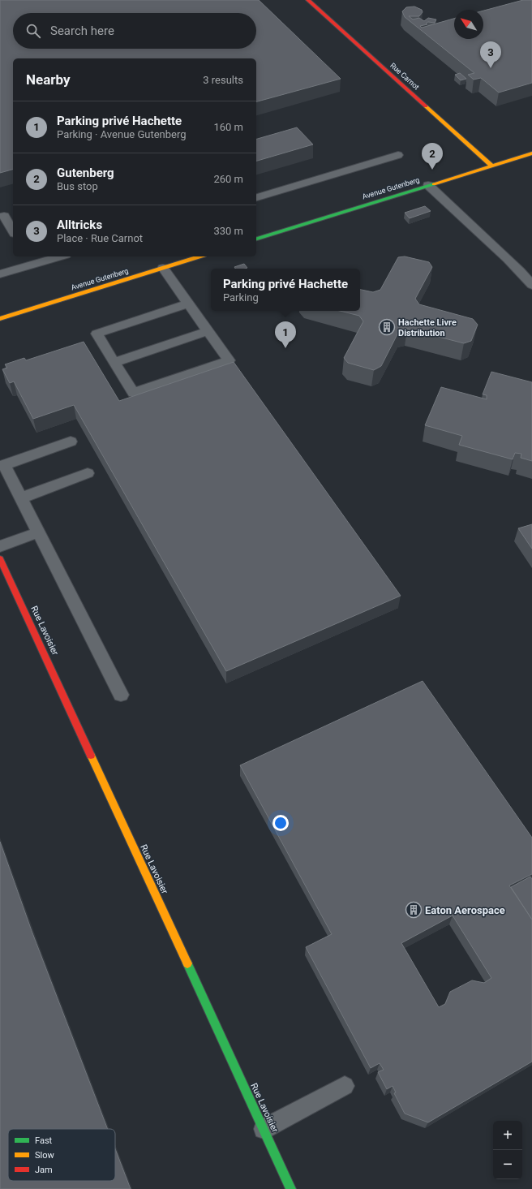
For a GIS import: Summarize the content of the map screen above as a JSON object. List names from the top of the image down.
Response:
{
  "streets": {
    "street": ["Rue Carnot", "Avenue Gutenberg", "Rue Lavoisier"]
  },
  "crossings": [
    ["Rue Carnot", "Avenue Gutenberg"]
  ],
  "places": {
    "building": ["Hachette Livre Distribution", "Eaton Aerospace"]
  },
  "legend": ["Fast", "Slow", "Jam"],
  "north": "top left",
  "page": {
    "search": "Search here",
    "pins": ["3", "2", "1"],
    "heading": ["Nearby", "3 results"],
    "list": [
      {
        "mark": "1",
        "name": "Parking privé Hachette",
        "note": "Parking · Avenue Gutenberg",
        "value": "160 m"
      },
      {
        "mark": "2",
        "name": "Gutenberg",
        "note": "Bus stop",
        "value": "260 m"
      },
      {
        "mark": "3",
        "name": "Alltricks",
        "note": "Place · Rue Carnot",
        "value": "330 m"
      }
    ],
    "popup": ["Parking privé Hachette", "Parking"],
    "map_buttons": ["+", "−"]
  }
}
